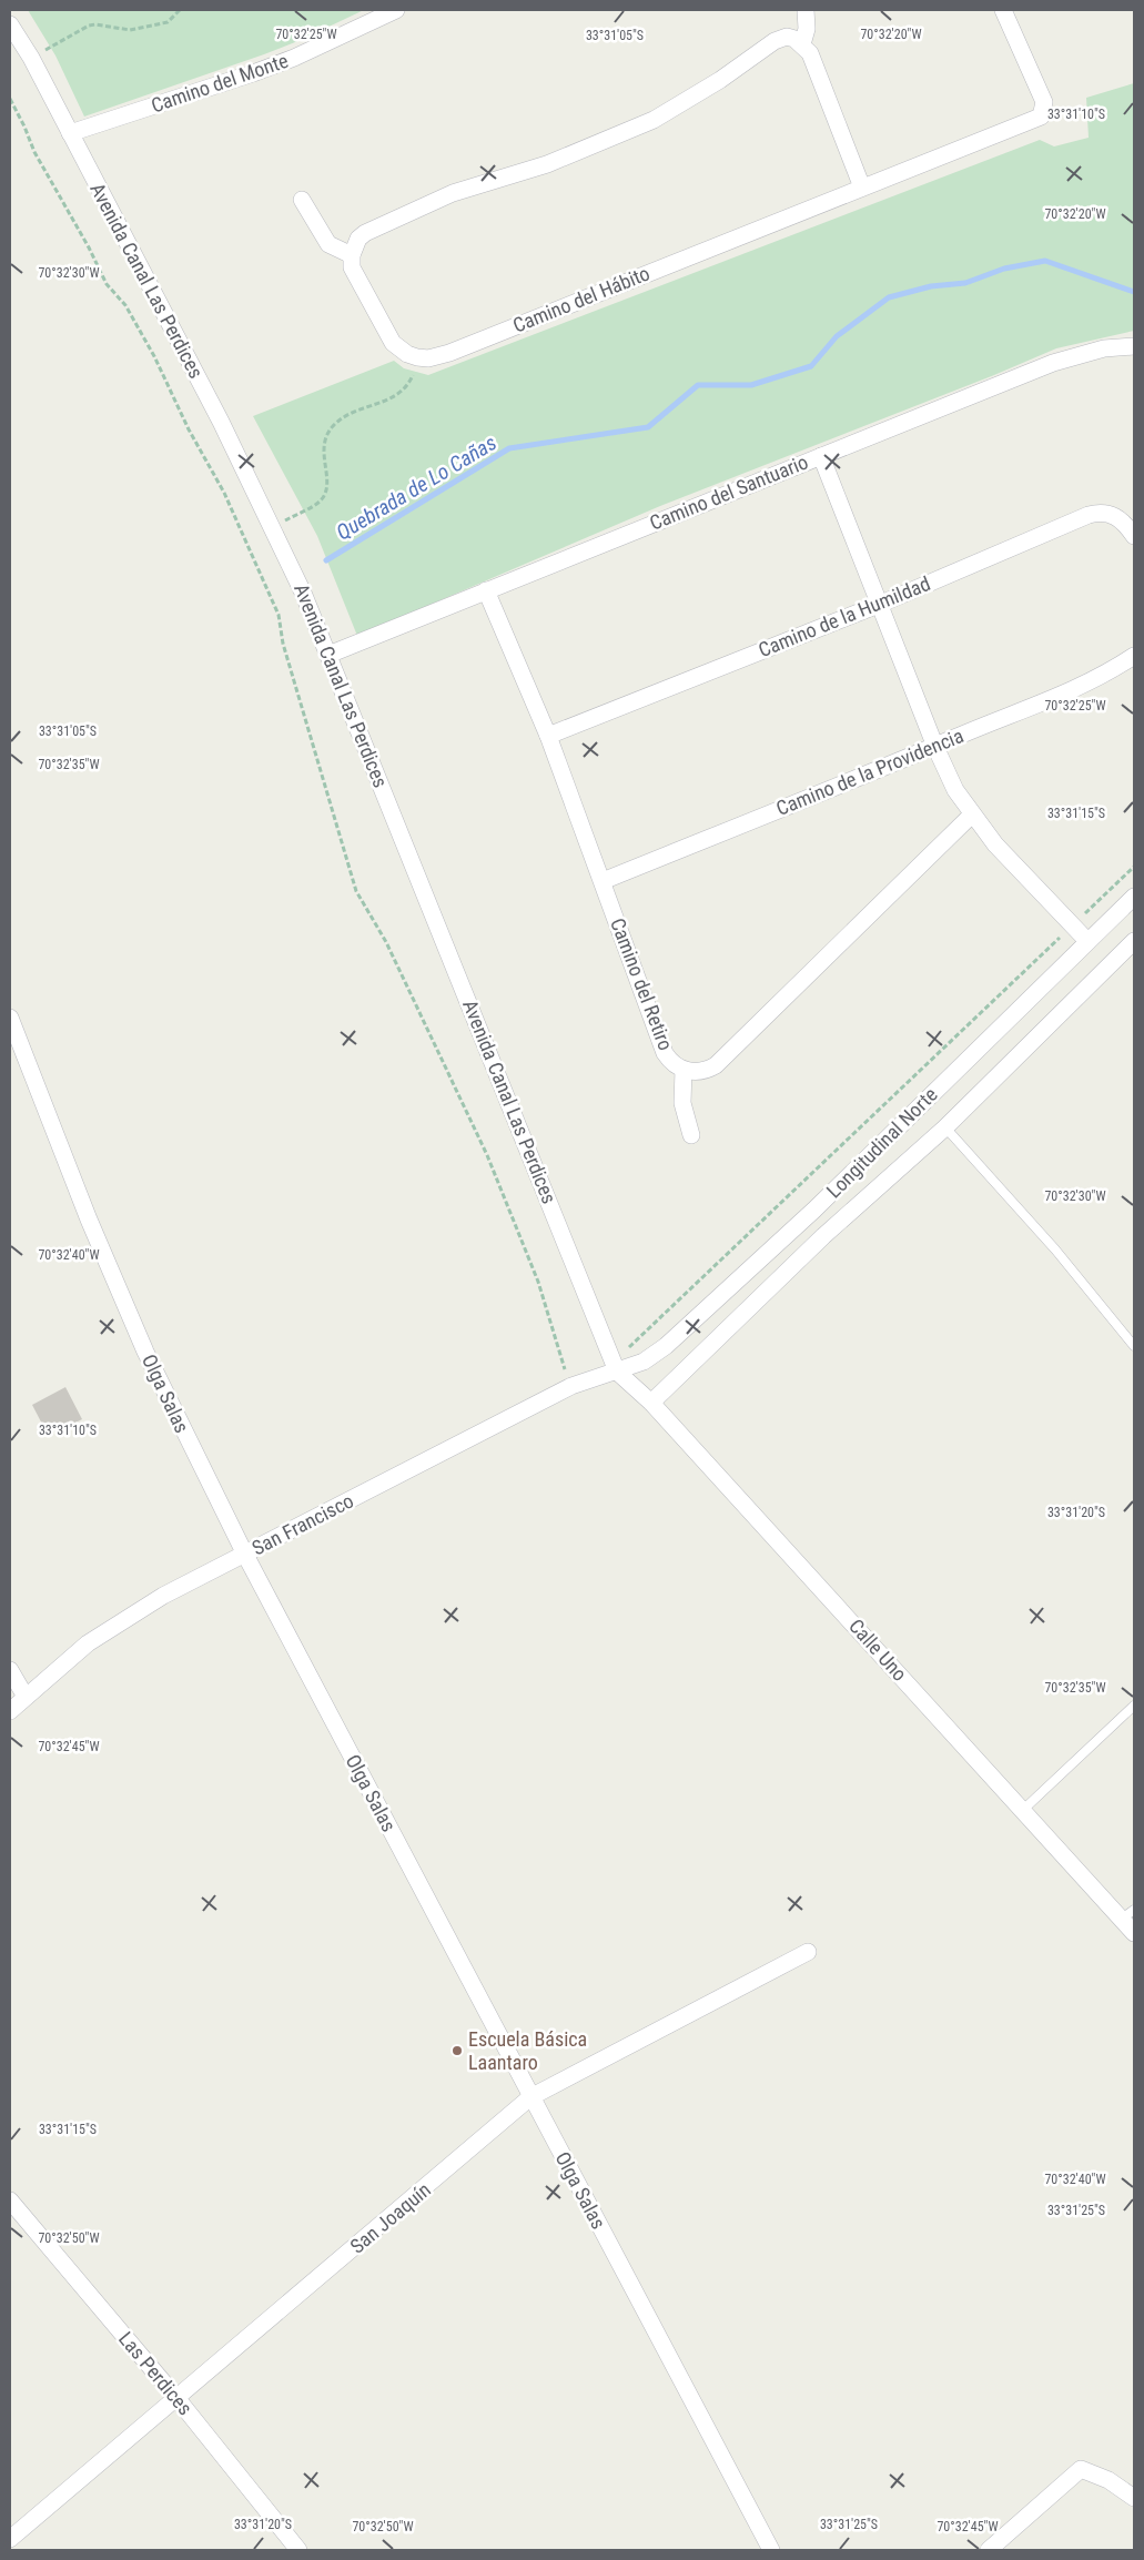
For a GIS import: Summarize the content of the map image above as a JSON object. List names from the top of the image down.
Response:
{
  "streets": {
    "street": [
      "Camino del Monte",
      "Avenida Canal Las Perdices",
      "Camino del Hábito",
      "Camino del Santuario",
      "Camino de la Humildad",
      "Camino de la Providencia",
      "Camino del Retiro",
      "Longitudinal Norte",
      "Olga Salas",
      "San Francisco",
      "Calle Uno",
      "San Joaquín",
      "Las Perdices"
    ]
  },
  "crossings": [
    ["Camino del Monte", "Avenida Canal Las Perdices"],
    ["Avenida Canal Las Perdices", "Camino del Santuario"],
    ["Avenida Canal Las Perdices", "Longitudinal Norte"],
    ["Avenida Canal Las Perdices", "San Francisco"],
    ["Avenida Canal Las Perdices", "Calle Uno"],
    ["Camino del Santuario", "Camino del Retiro"],
    ["Camino de la Humildad", "Camino del Retiro"],
    ["Camino de la Providencia", "Camino del Retiro"],
    ["Longitudinal Norte", "San Francisco"],
    ["Longitudinal Norte", "Calle Uno"],
    ["Olga Salas", "San Francisco"],
    ["Olga Salas", "San Joaquín"],
    ["San Francisco", "Calle Uno"],
    ["San Joaquín", "Las Perdices"]
  ],
  "water": ["Quebrada de Lo Cañas"],
  "places": ["Escuela Básica Laantaro"],
  "coordinates": [
    "70°32'20\"W",
    "70°32'25\"W",
    "33°31'05\"S",
    "33°31'10\"S",
    "70°32'30\"W",
    "70°32'35\"W",
    "33°31'15\"S",
    "70°32'40\"W",
    "33°31'20\"S",
    "70°32'45\"W",
    "33°31'25\"S",
    "70°32'50\"W"
  ]
}
